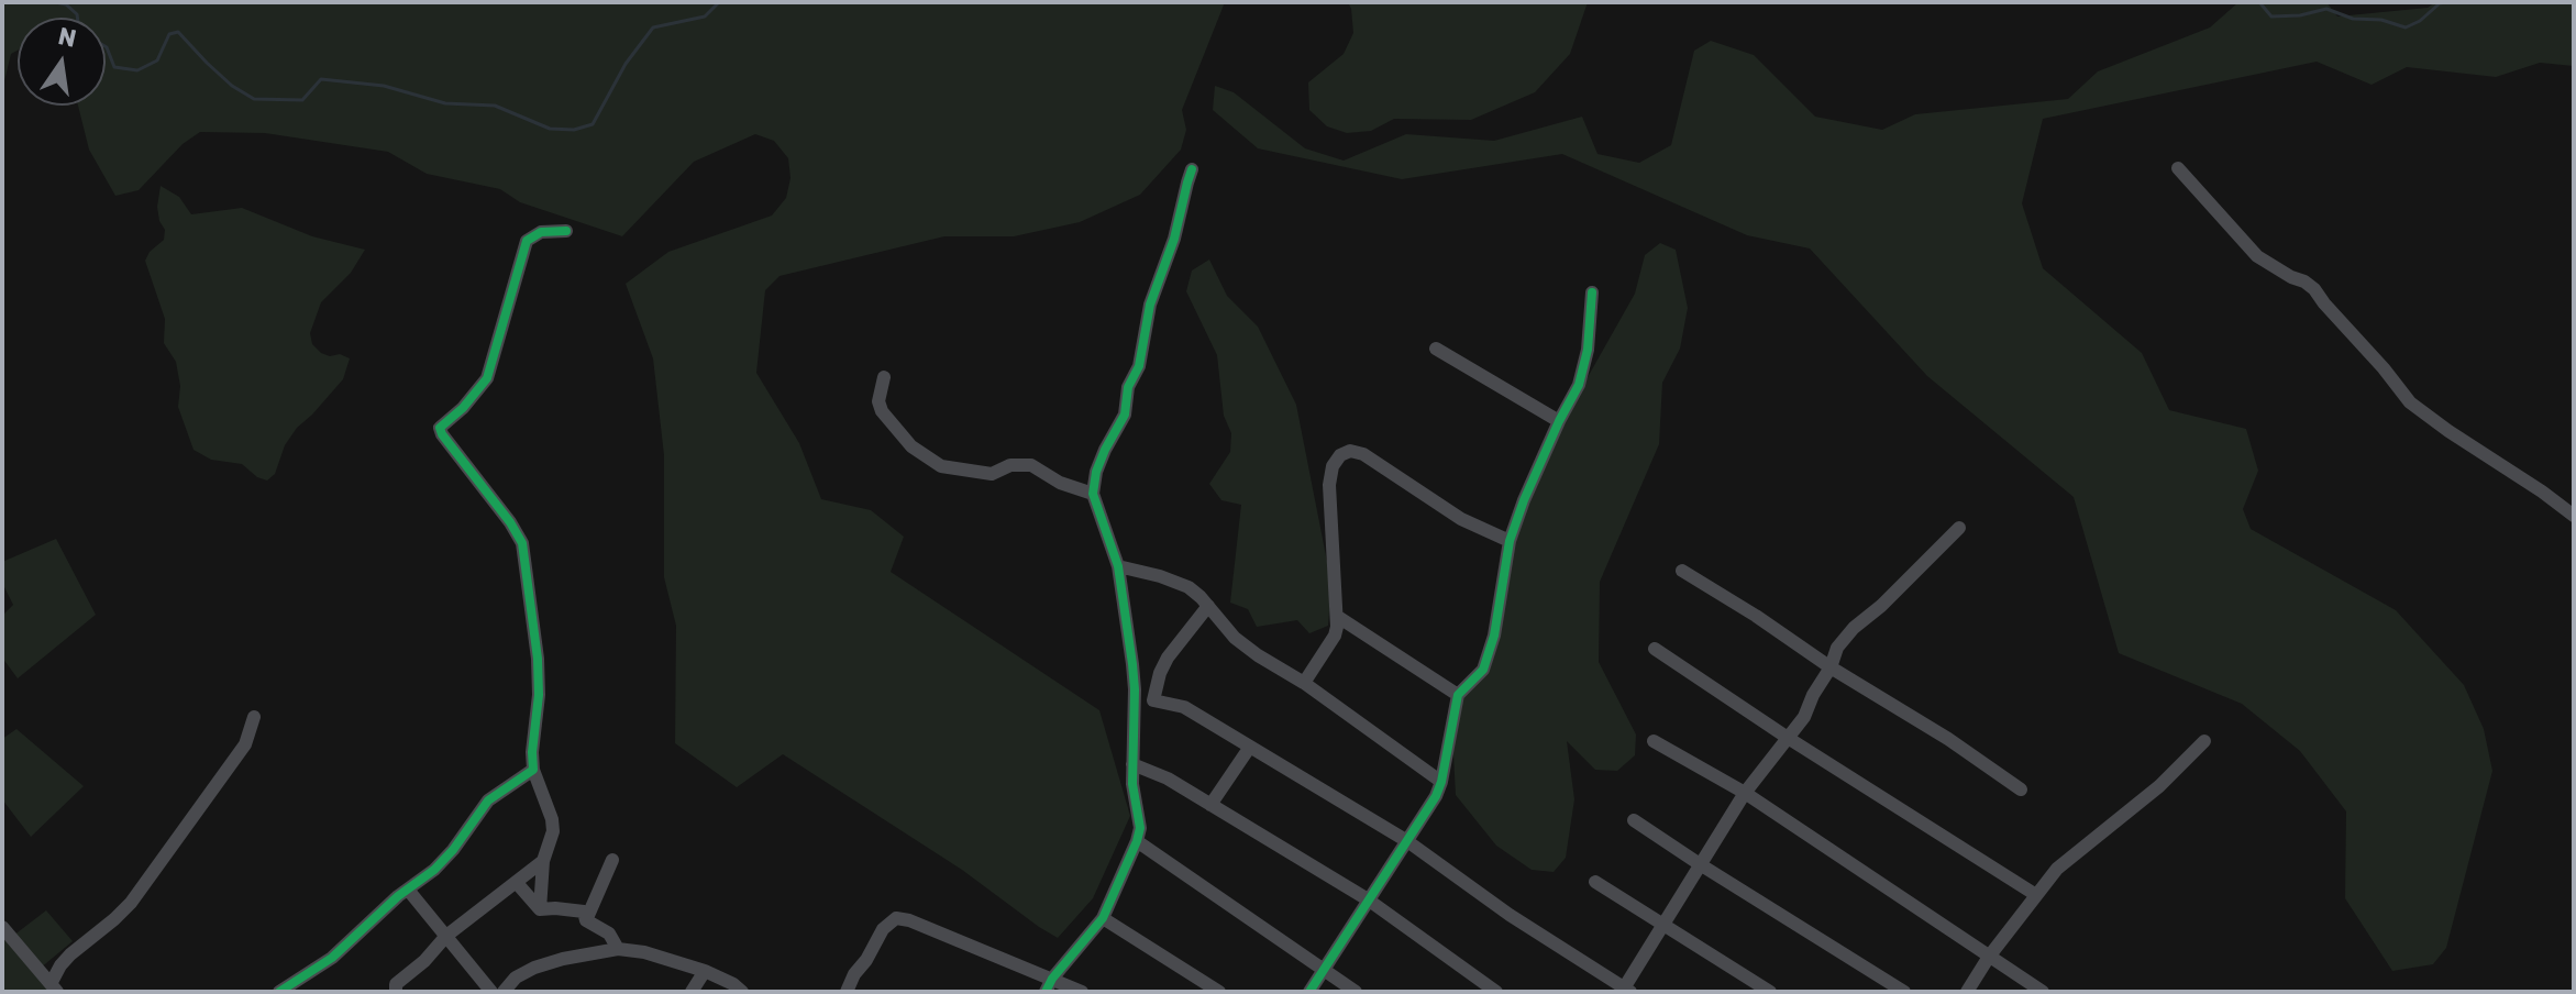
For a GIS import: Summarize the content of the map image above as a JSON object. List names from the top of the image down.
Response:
{
  "north": "top"
}
